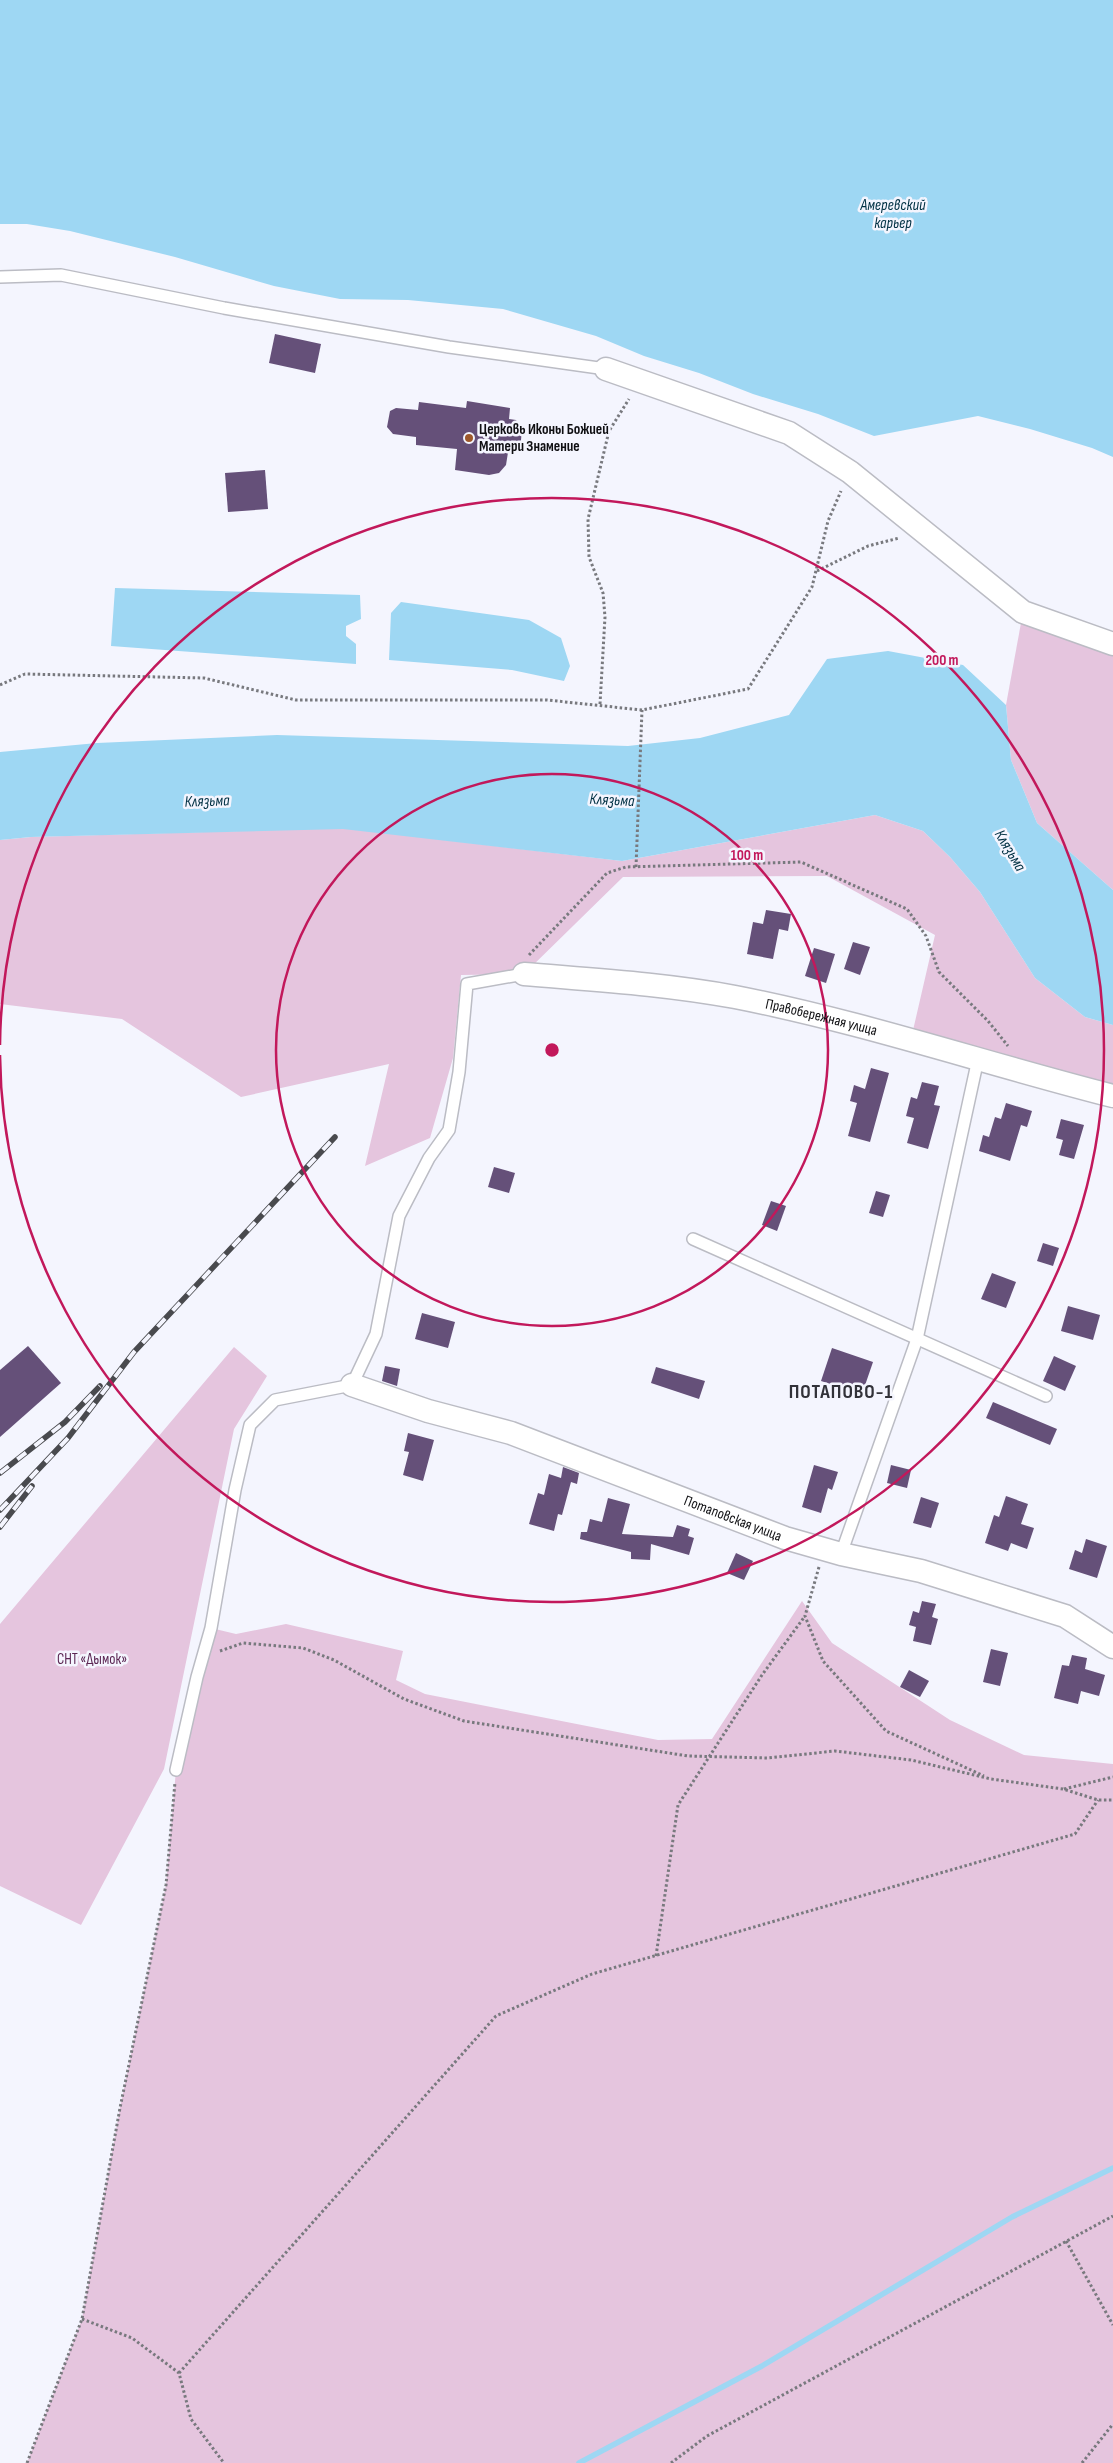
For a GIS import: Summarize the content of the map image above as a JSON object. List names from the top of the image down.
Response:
{
  "streets": {
    "street": ["Правобережная улица", "Потаповская улица"]
  },
  "districts": ["ПОТАПОВО-1"],
  "water": ["Амеревский карьер", "Клязьма"],
  "parks": ["СНТ «Дымок»"],
  "places": ["Церковь Иконы Божией Матери Знамение"],
  "rings": ["200 m", "100 m"]
}
